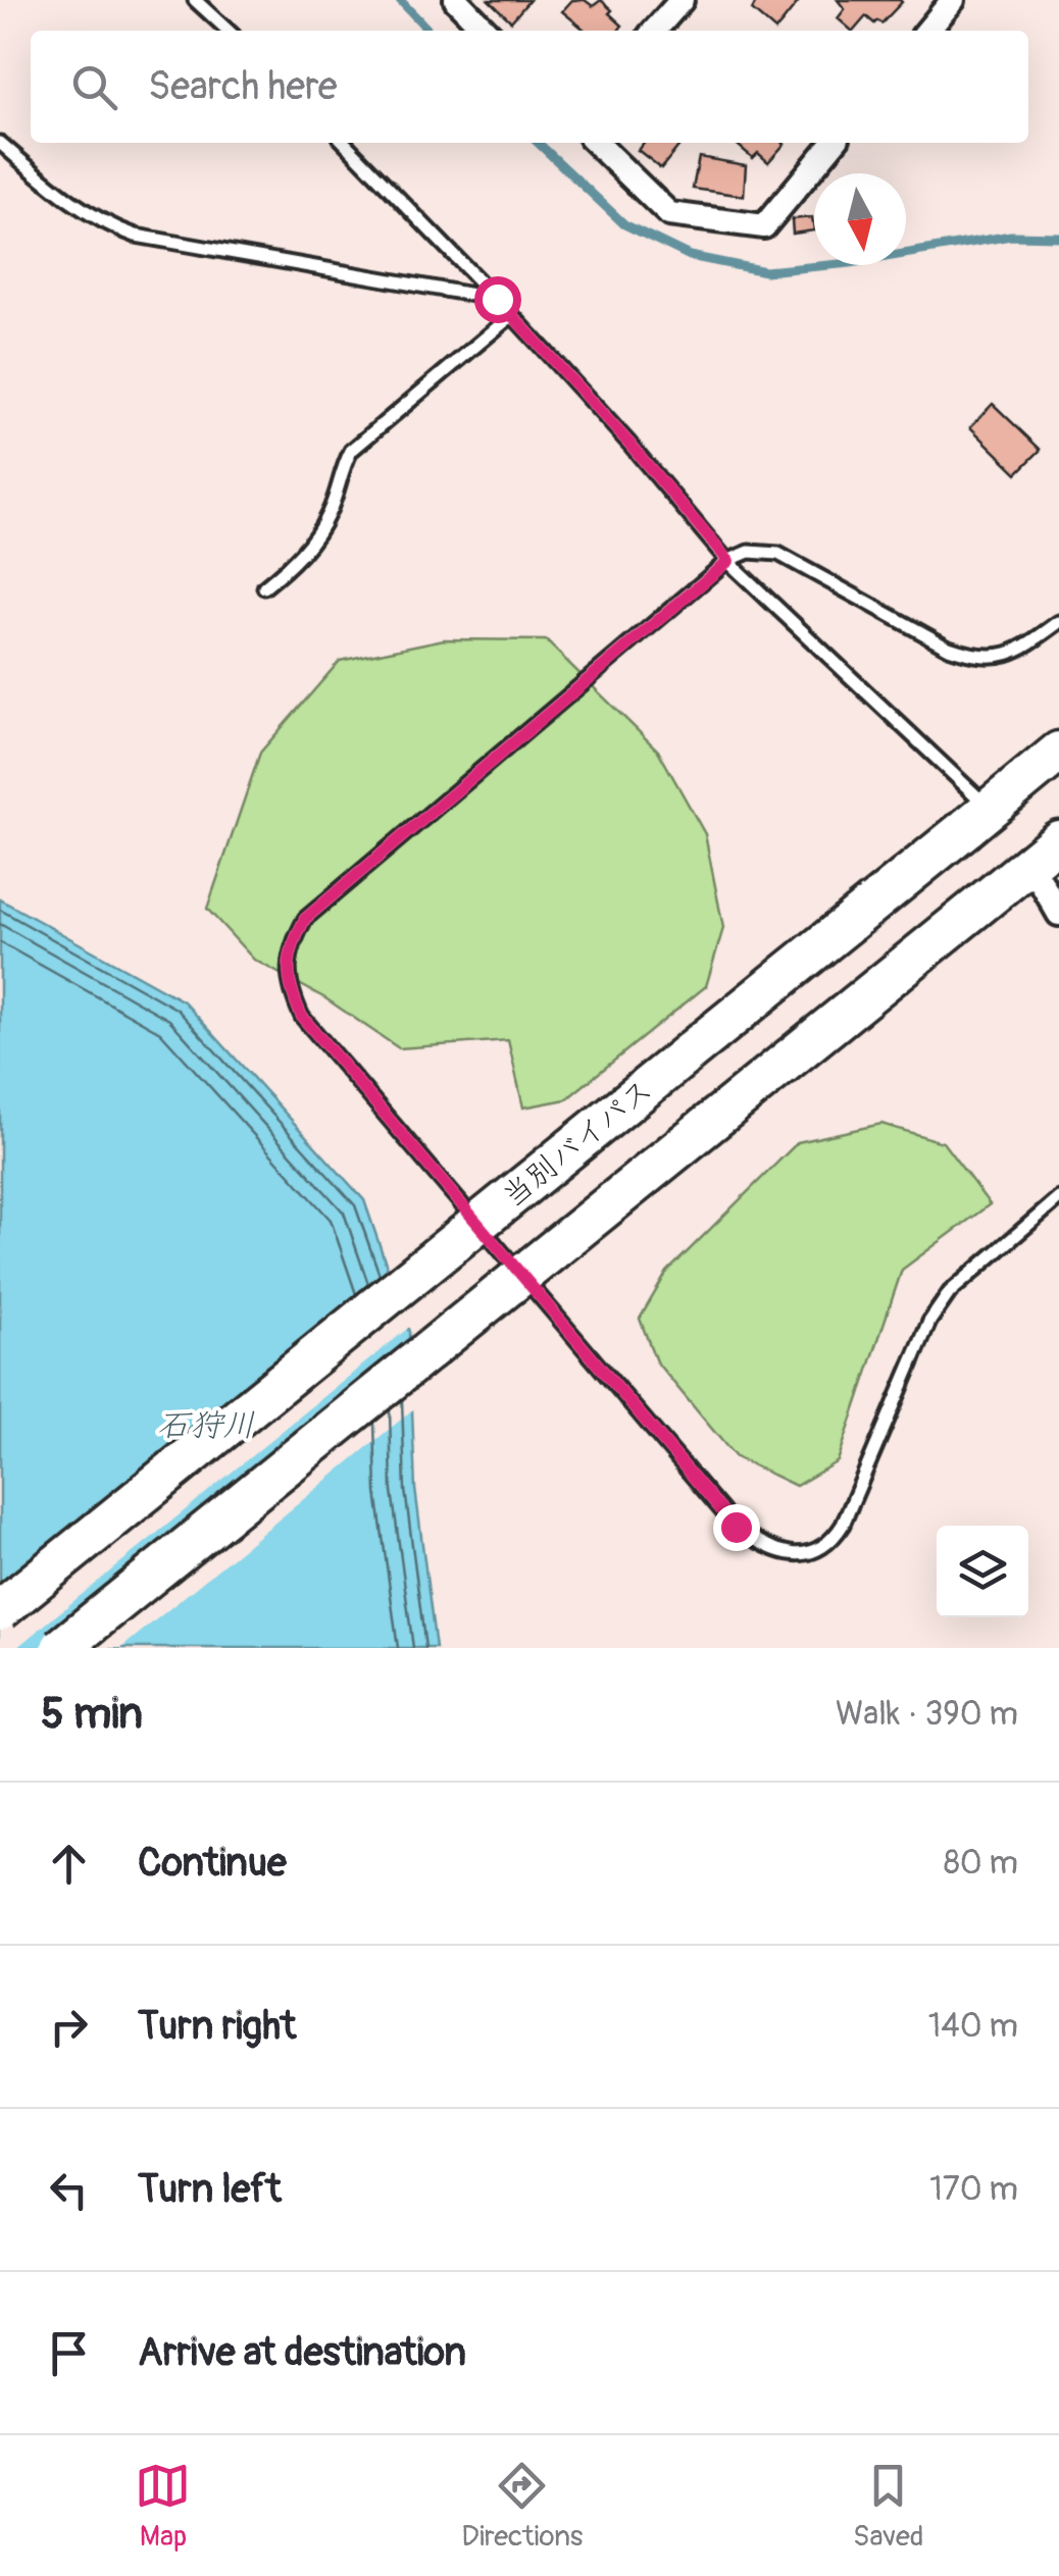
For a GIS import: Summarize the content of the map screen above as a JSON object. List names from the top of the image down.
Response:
{
  "streets": {
    "highway": ["当別バイパス"]
  },
  "water": ["石狩川"],
  "north": "bottom",
  "page": {
    "search": "Search here",
    "heading": ["5 min", "Walk · 390 m"],
    "list": [
      ["Continue", "80 m"],
      ["Turn right", "140 m"],
      ["Turn left", "170 m"],
      "Arrive at destination"
    ],
    "nav": ["Map", "Directions", "Saved"]
  }
}
